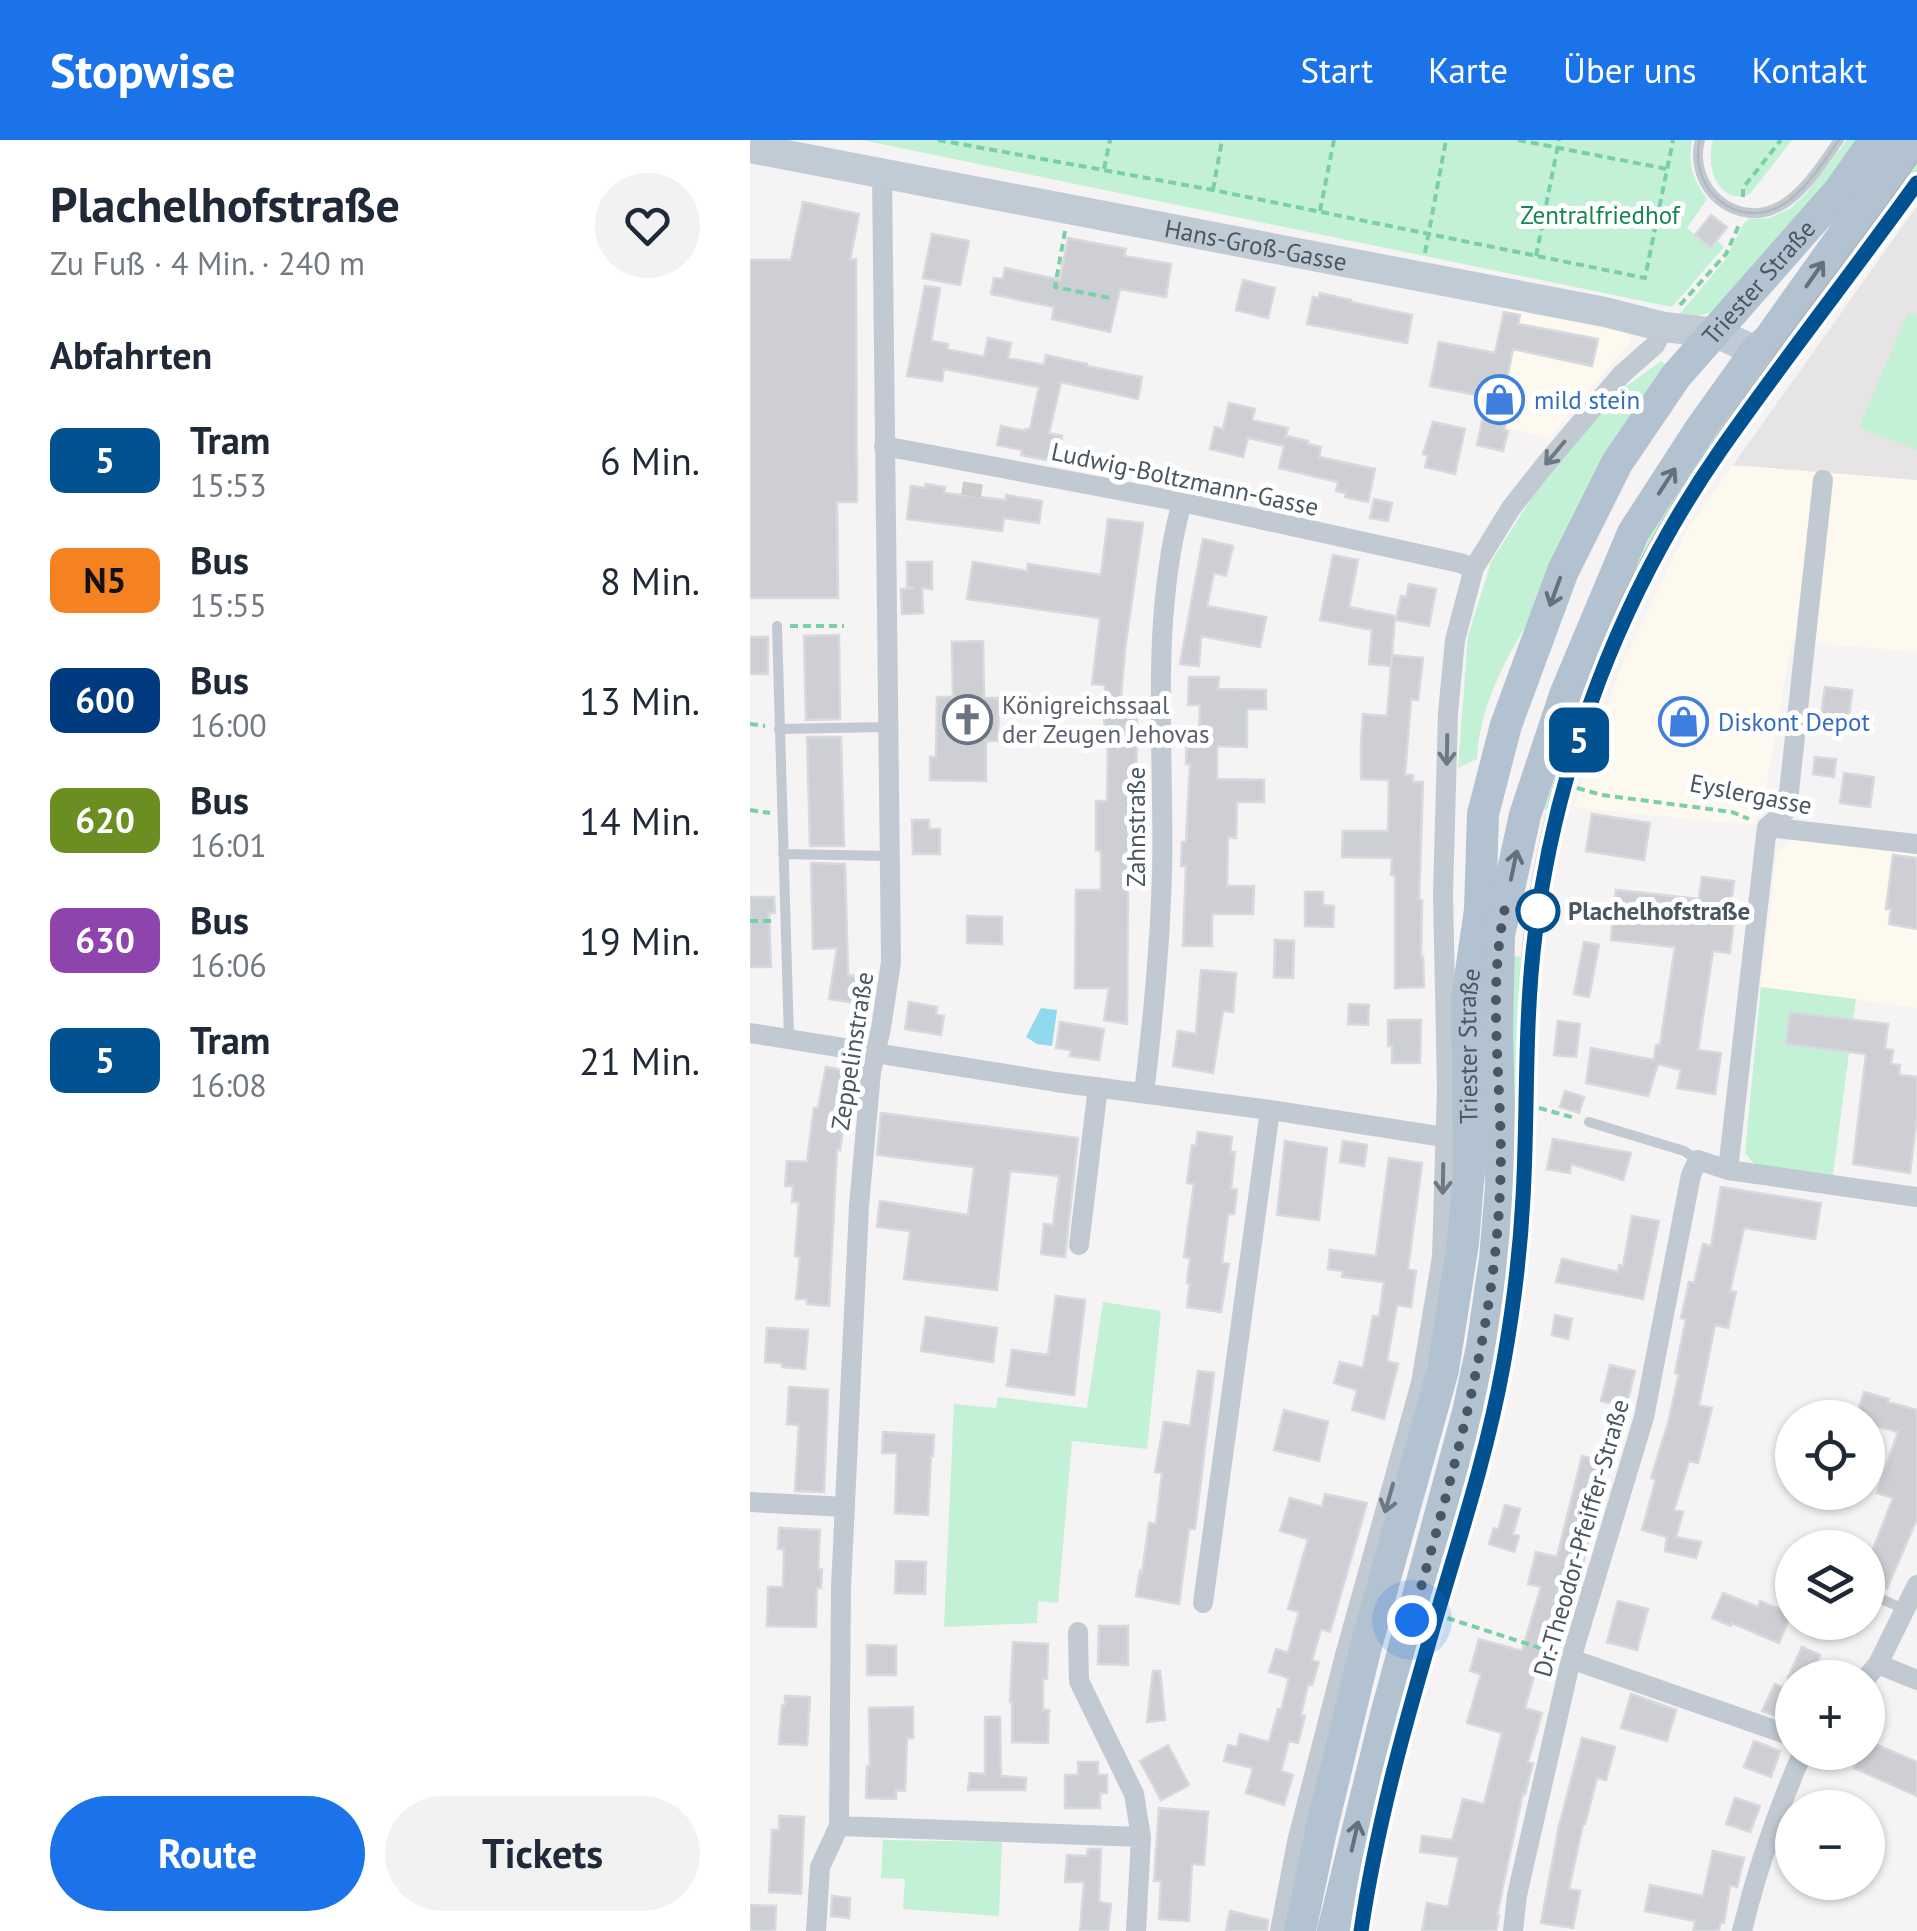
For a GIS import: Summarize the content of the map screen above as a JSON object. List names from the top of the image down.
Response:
{
  "streets": {
    "main road": ["Triester Straße"],
    "street": [
      "Hans-Groß-Gasse",
      "Ludwig-Boltzmann-Gasse",
      "Eyslergasse",
      "Zahnstraße",
      "Zeppelinstraße",
      "Dr.-Theodor-Pfeiffer-Straße"
    ]
  },
  "crossings": [
    ["Hans-Groß-Gasse", "Triester Straße"],
    ["Hans-Groß-Gasse", "Zeppelinstraße"],
    ["Triester Straße", "Ludwig-Boltzmann-Gasse"],
    ["Ludwig-Boltzmann-Gasse", "Zahnstraße"],
    ["Ludwig-Boltzmann-Gasse", "Zeppelinstraße"]
  ],
  "parks": ["Zentralfriedhof"],
  "places": {
    "shop": ["mild stein", "Diskont Depot"],
    "church": ["Königreichssaal der Zeugen Jehovas"],
    "other": ["Plachelhofstraße"]
  },
  "lines": ["tram line 5"],
  "page": {
    "header": "Stopwise",
    "nav": [
      "Start",
      "Karte",
      "Über uns",
      "Kontakt"
    ],
    "heading": [
      ["Plachelhofstraße", "Zu Fuß · 4 Min. · 240 m"],
      "Abfahrten"
    ],
    "on_map": "5",
    "list": [
      {
        "mark": "5",
        "name": "Tram",
        "note": "15:53",
        "value": "6 Min."
      },
      {
        "mark": "N5",
        "name": "Bus",
        "note": "15:55",
        "value": "8 Min."
      },
      {
        "mark": "600",
        "name": "Bus",
        "note": "16:00",
        "value": "13 Min."
      },
      {
        "mark": "620",
        "name": "Bus",
        "note": "16:01",
        "value": "14 Min."
      },
      {
        "mark": "630",
        "name": "Bus",
        "note": "16:06",
        "value": "19 Min."
      },
      {
        "mark": "5",
        "name": "Tram",
        "note": "16:08",
        "value": "21 Min."
      }
    ],
    "map_buttons": ["+", "−"],
    "buttons": ["Route", "Tickets"]
  }
}
